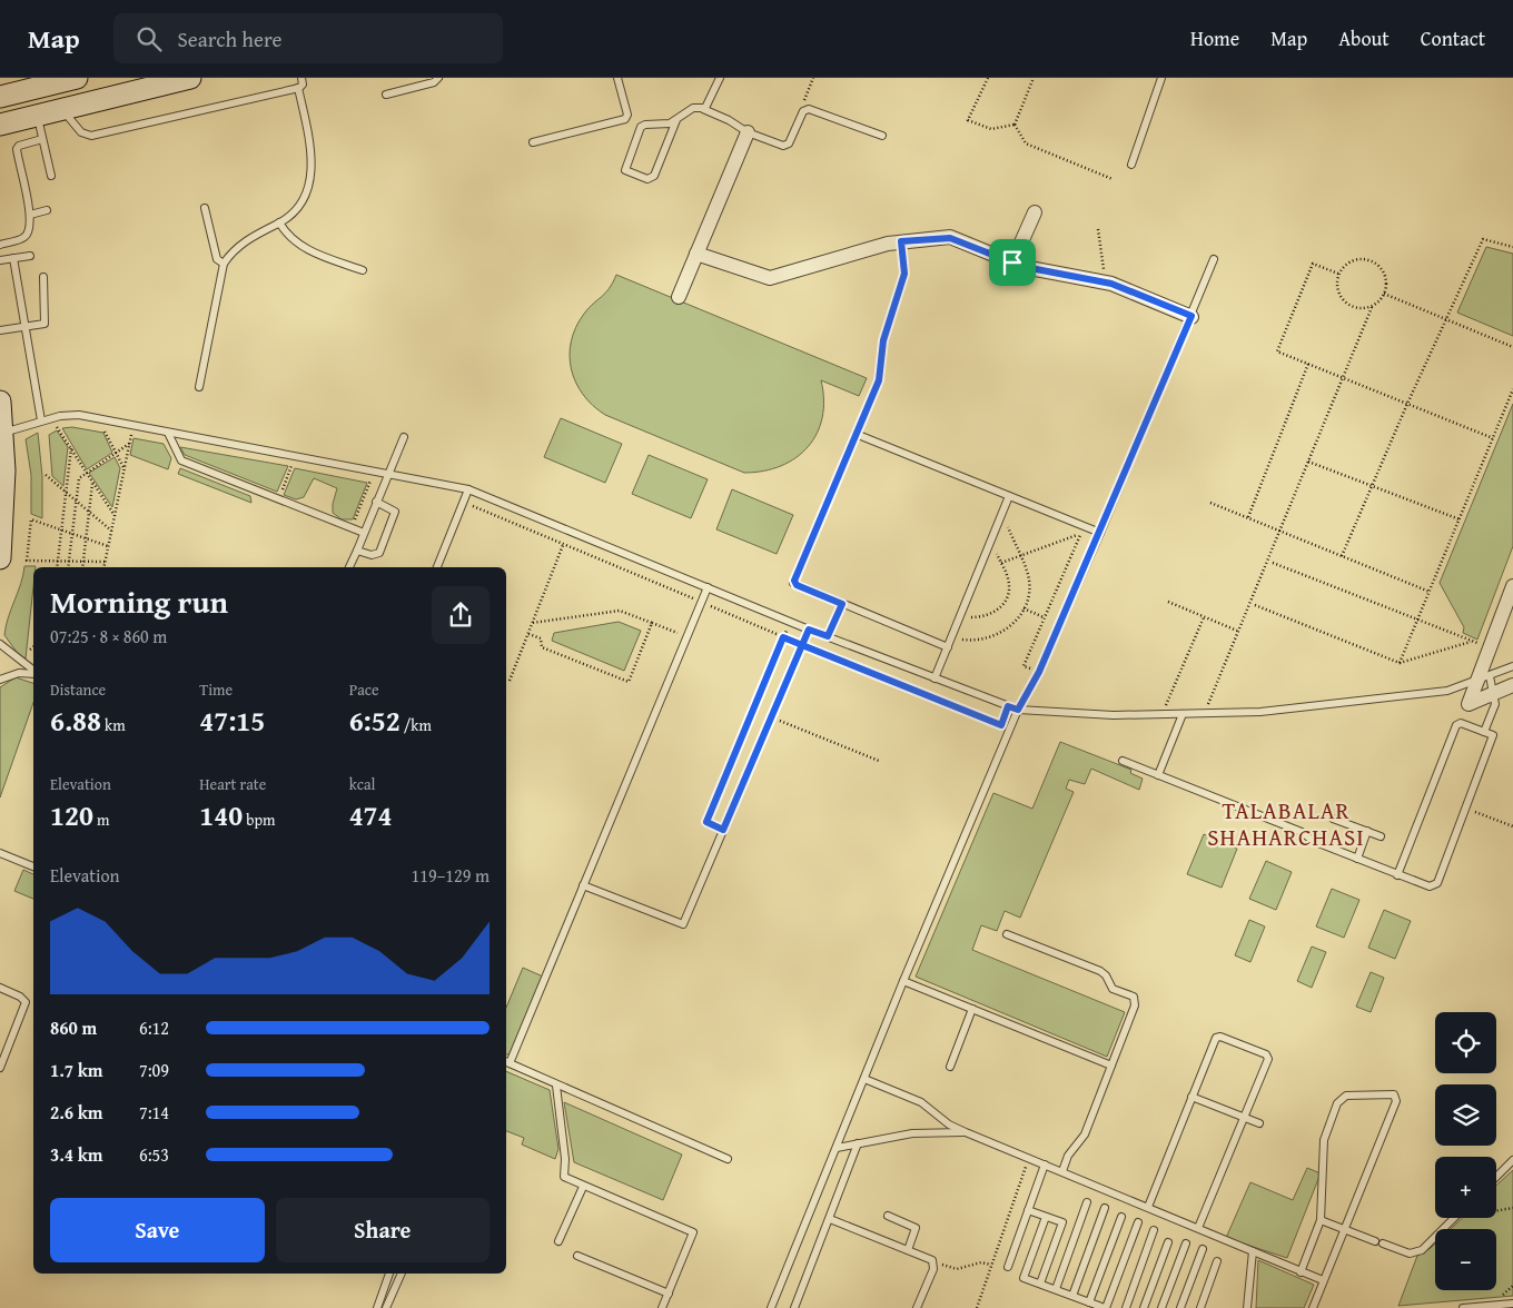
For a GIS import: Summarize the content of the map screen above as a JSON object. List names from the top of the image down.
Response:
{
  "districts": ["TALABALAR SHAHARCHASI"],
  "page": {
    "header": "Map",
    "search": "Search here",
    "nav": [
      "Home",
      "Map",
      "About",
      "Contact"
    ],
    "heading": ["Morning run", "07:25 · 8 × 860 m"],
    "stats": [
      ["Distance", "6.88 km"],
      ["Time", "47:15"],
      ["Pace", "6:52 /km"],
      ["Elevation", "120 m"],
      ["Heart rate", "140 bpm"],
      ["kcal", "474"]
    ],
    "chart": ["Elevation", "119–129 m"],
    "list": [
      {
        "name": "860 m",
        "note": "6:12"
      },
      {
        "name": "1.7 km",
        "note": "7:09"
      },
      {
        "name": "2.6 km",
        "note": "7:14"
      },
      {
        "name": "3.4 km",
        "note": "6:53"
      }
    ],
    "map_buttons": ["+", "−"],
    "buttons": ["Save", "Share"]
  }
}
